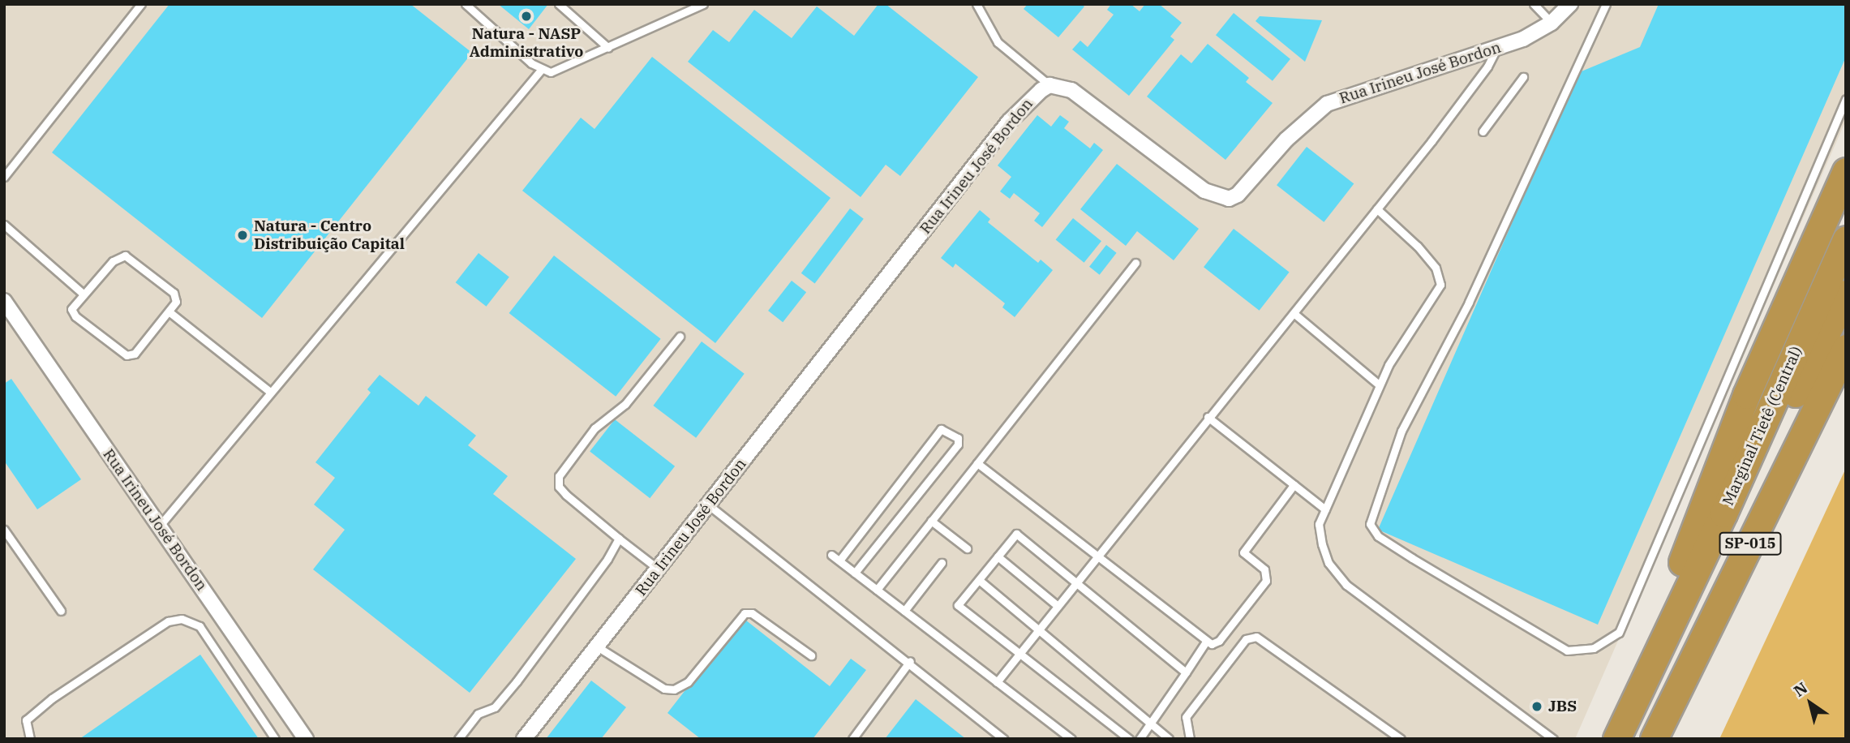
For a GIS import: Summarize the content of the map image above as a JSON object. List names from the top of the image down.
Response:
{
  "streets": {
    "highway": ["Marginal Tietê (Central)", "SP-015"],
    "street": ["Rua Irineu José Bordon"]
  },
  "places": ["Natura - NASP Administrativo", "Natura - Centro Distribuição Capital", "JBS"],
  "north": "top left"
}
